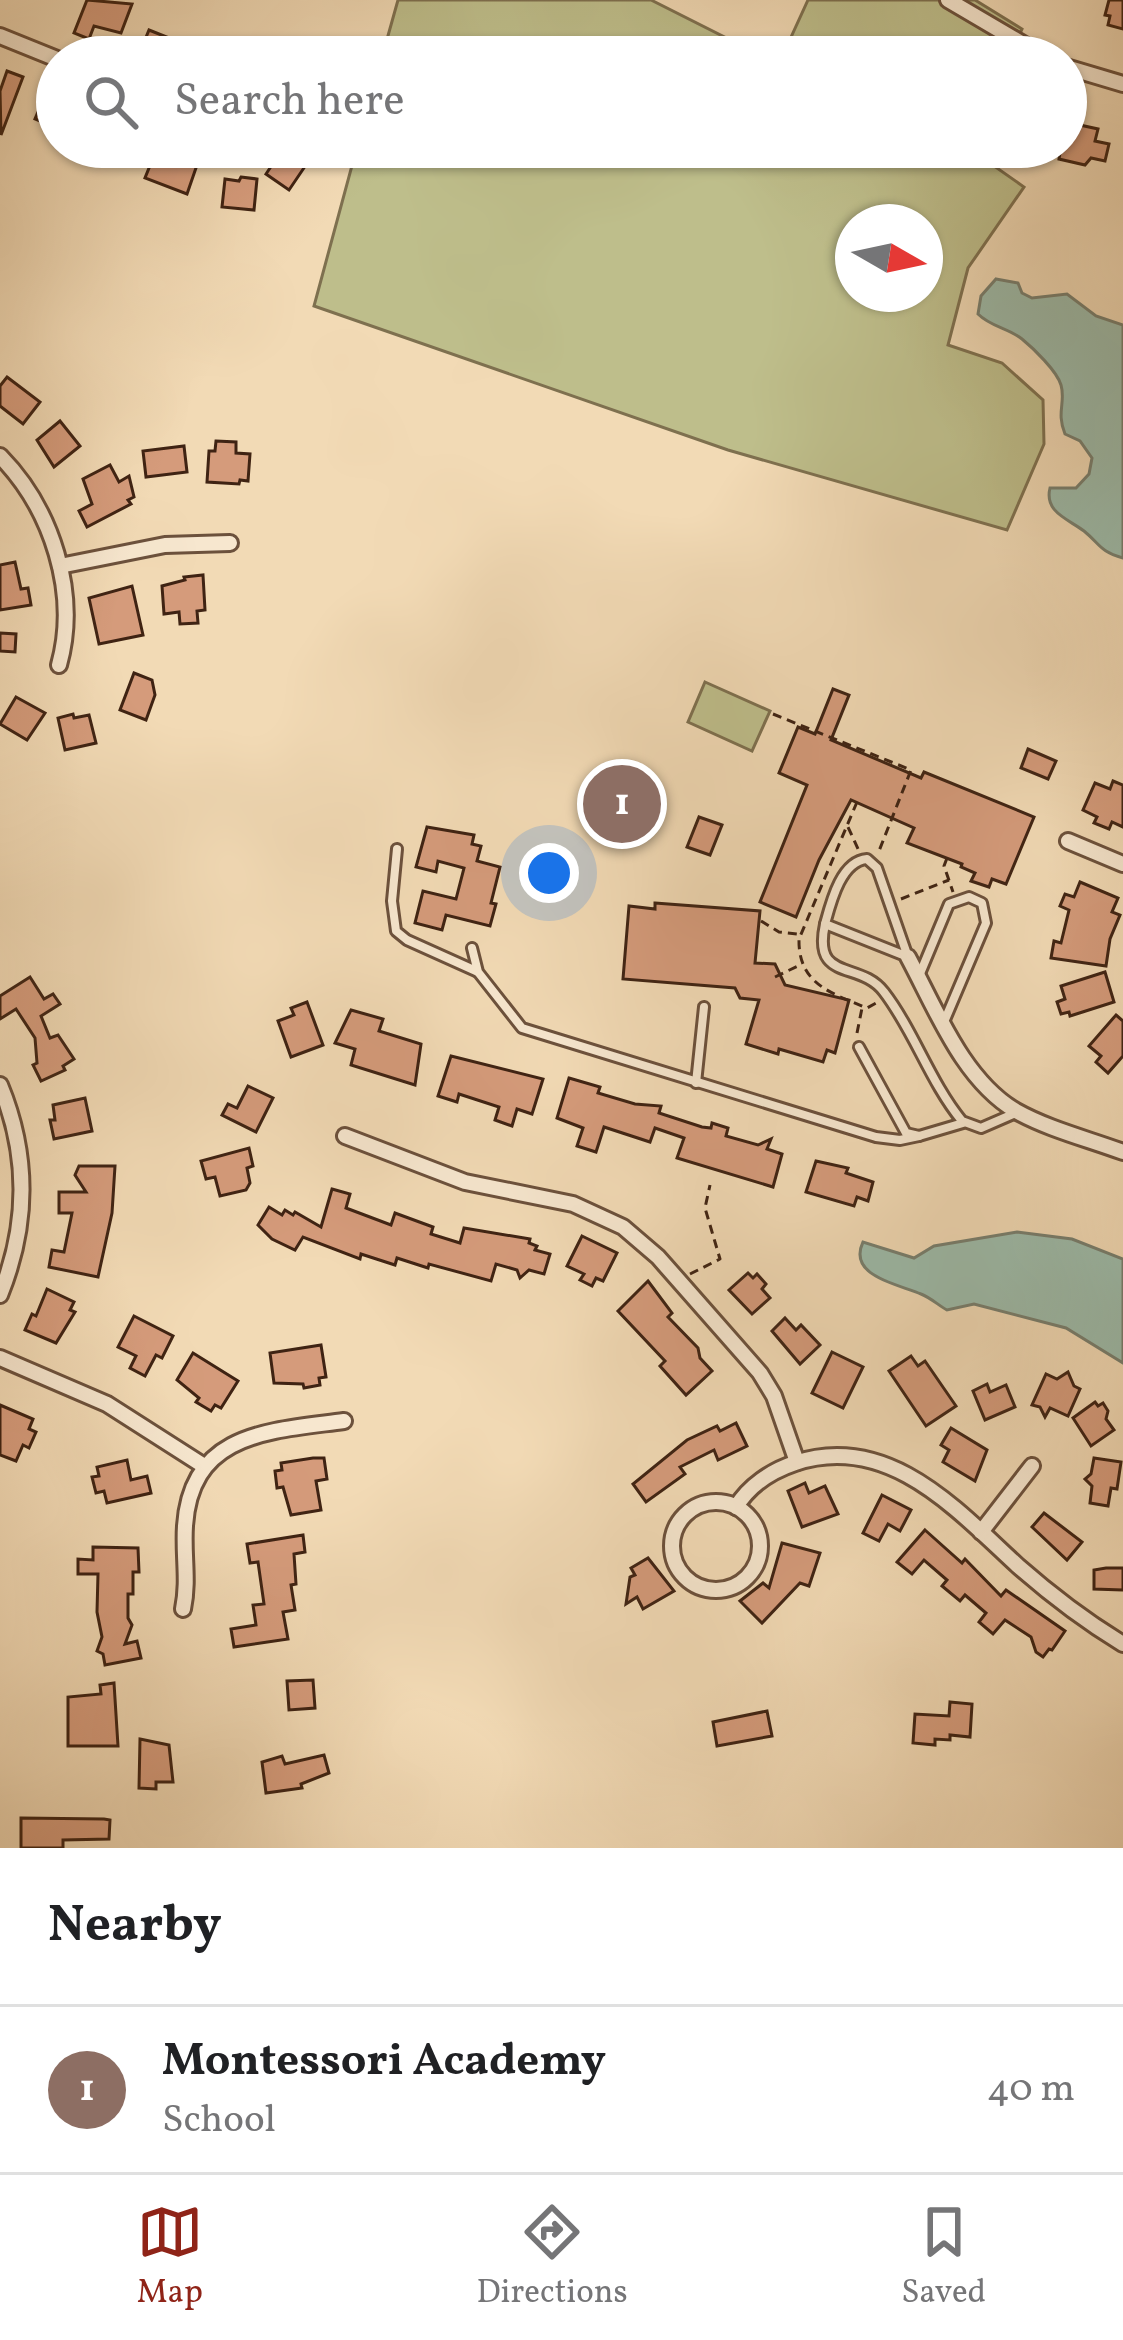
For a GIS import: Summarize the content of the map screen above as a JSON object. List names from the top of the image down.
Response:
{
  "north": "right",
  "page": {
    "search": "Search here",
    "pins": "1",
    "heading": "Nearby",
    "list": [
      {
        "mark": "1",
        "name": "Montessori Academy",
        "note": "School",
        "value": "40 m"
      }
    ],
    "nav": ["Map", "Directions", "Saved"]
  }
}
